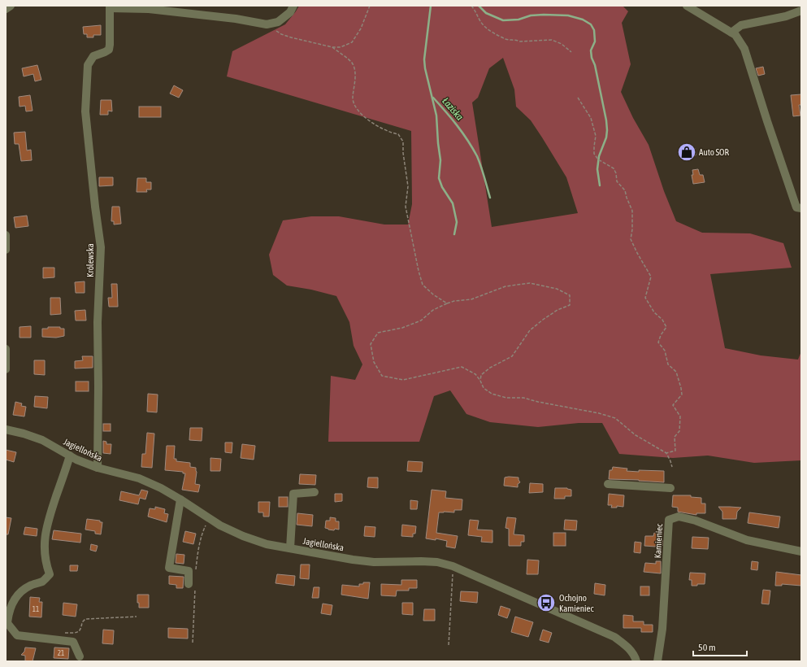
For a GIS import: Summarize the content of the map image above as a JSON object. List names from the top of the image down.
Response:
{
  "streets": {
    "street": ["Królewska", "Jagiellońska", "Kamieniec"]
  },
  "crossings": [
    ["Królewska", "Jagiellońska"]
  ],
  "water": ["Łaziska"],
  "places": {
    "shop": ["Auto SOR"],
    "bus stop": ["Ochojno Kamieniec"]
  },
  "house_numbers": ["11", "21"],
  "scale_bar": "50 m"
}
